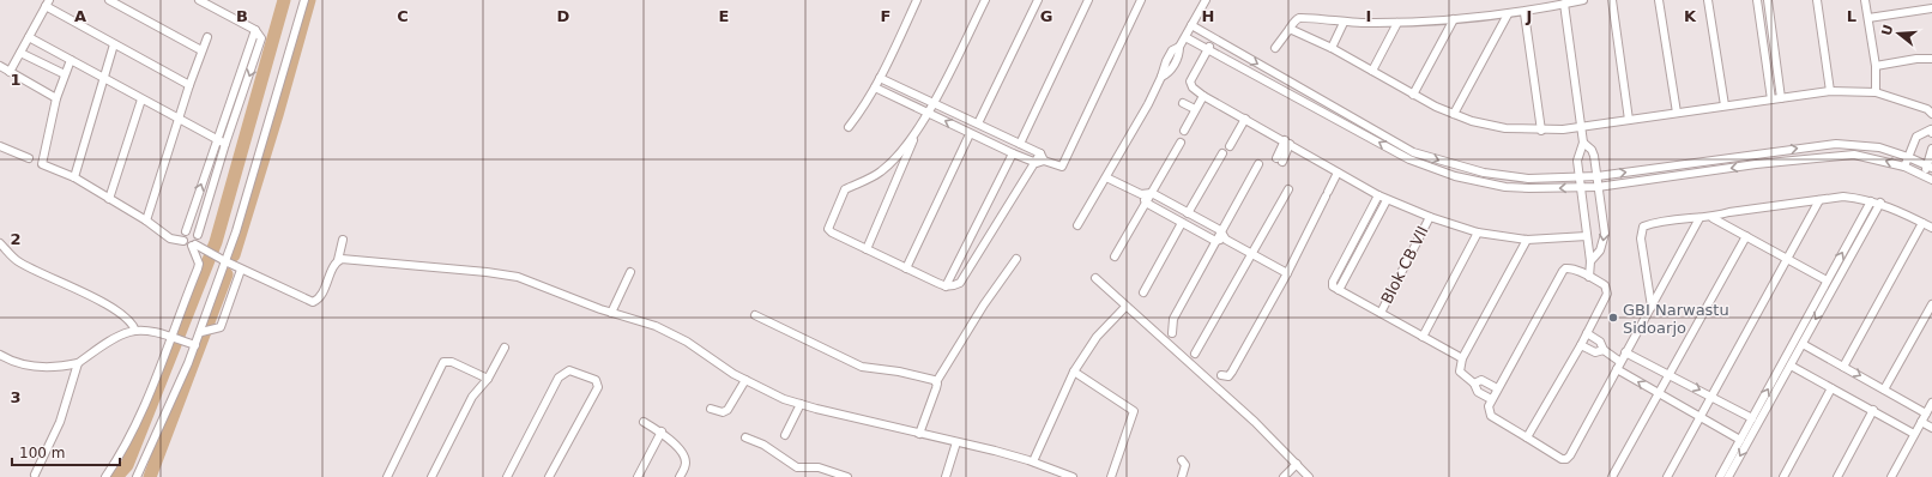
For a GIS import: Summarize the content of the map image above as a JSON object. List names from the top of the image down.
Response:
{
  "streets": {
    "street": ["Blok CB VII"]
  },
  "places": ["GBI Narwastu Sidoarjo"],
  "scale_bar": "100 m",
  "north": "left",
  "grid": {
    "columns": [
      "A",
      "B",
      "C",
      "D",
      "E",
      "F",
      "G",
      "H",
      "I",
      "J",
      "K",
      "L"
    ],
    "rows": ["1", "2", "3"]
  }
}
